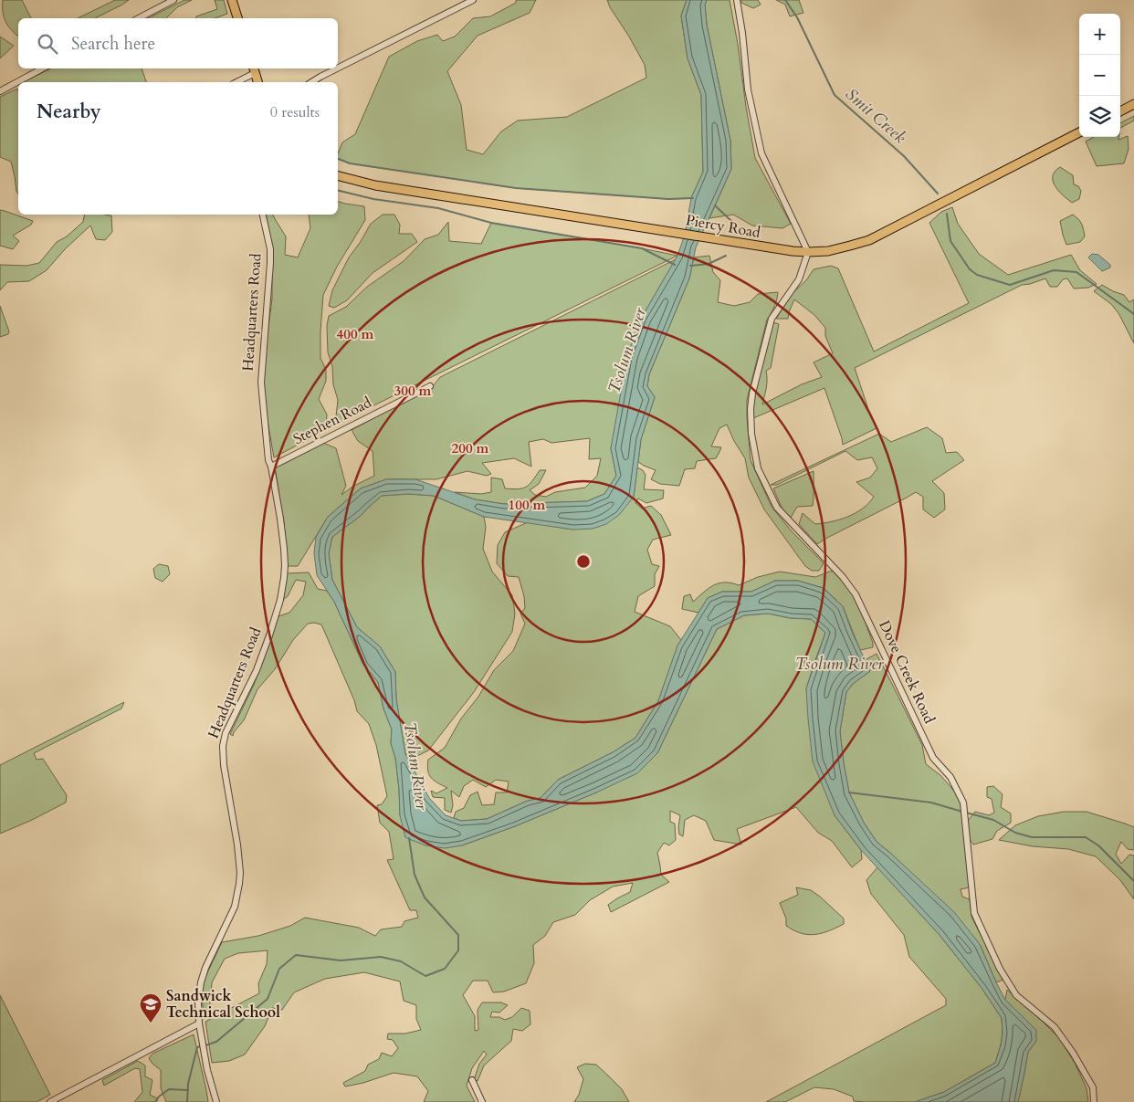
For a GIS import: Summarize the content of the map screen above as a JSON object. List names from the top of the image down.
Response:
{
  "streets": {
    "main road": ["Piercy Road"],
    "street": ["Headquarters Road", "Stephen Road", "Dove Creek Road"]
  },
  "crossings": [
    ["Piercy Road", "Dove Creek Road"],
    ["Headquarters Road", "Stephen Road"]
  ],
  "water": ["Smit Creek", "Tsolum River"],
  "places": {
    "school or university": ["Sandwick Technical School"]
  },
  "page": {
    "map_buttons": ["+", "−"],
    "search": "Search here",
    "heading": ["Nearby", "0 results"]
  },
  "rings": [
    "400 m",
    "300 m",
    "200 m",
    "100 m"
  ]
}
